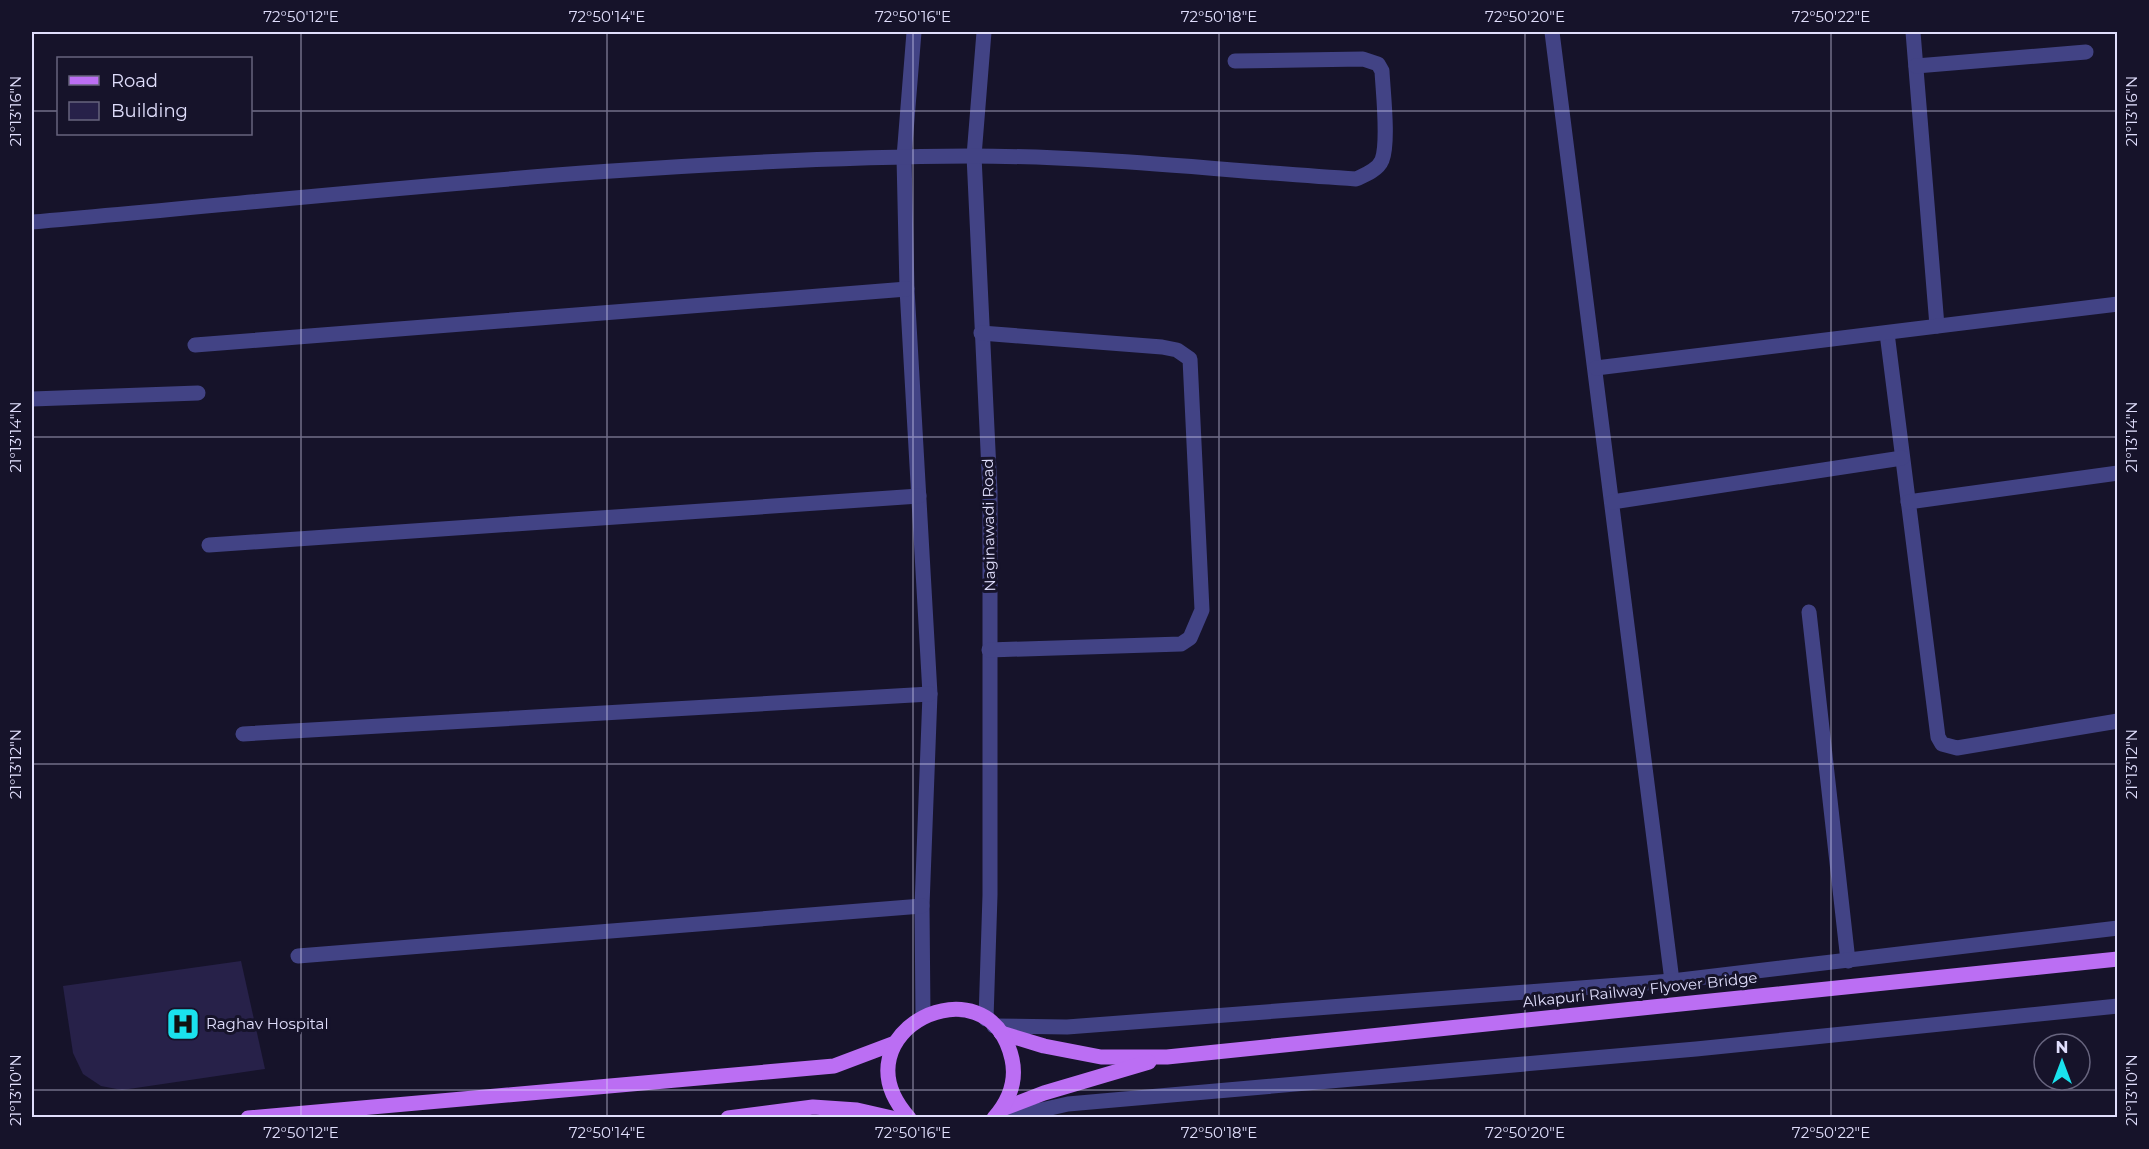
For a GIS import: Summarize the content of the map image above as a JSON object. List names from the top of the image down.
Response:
{
  "streets": {
    "main road": ["Alkapuri Railway Flyover Bridge"],
    "street": ["Naginawadi Road"]
  },
  "crossings": [
    ["Naginawadi Road", "Alkapuri Railway Flyover Bridge"]
  ],
  "places": {
    "hospital": ["Raghav Hospital"]
  },
  "legend": ["Road", "Building"],
  "north": "top",
  "coordinates": [
    "72°50'12\"E",
    "72°50'14\"E",
    "72°50'16\"E",
    "72°50'18\"E",
    "72°50'20\"E",
    "72°50'22\"E",
    "21°13'16\"N",
    "21°13'14\"N",
    "21°13'12\"N",
    "21°13'10\"N"
  ]
}
